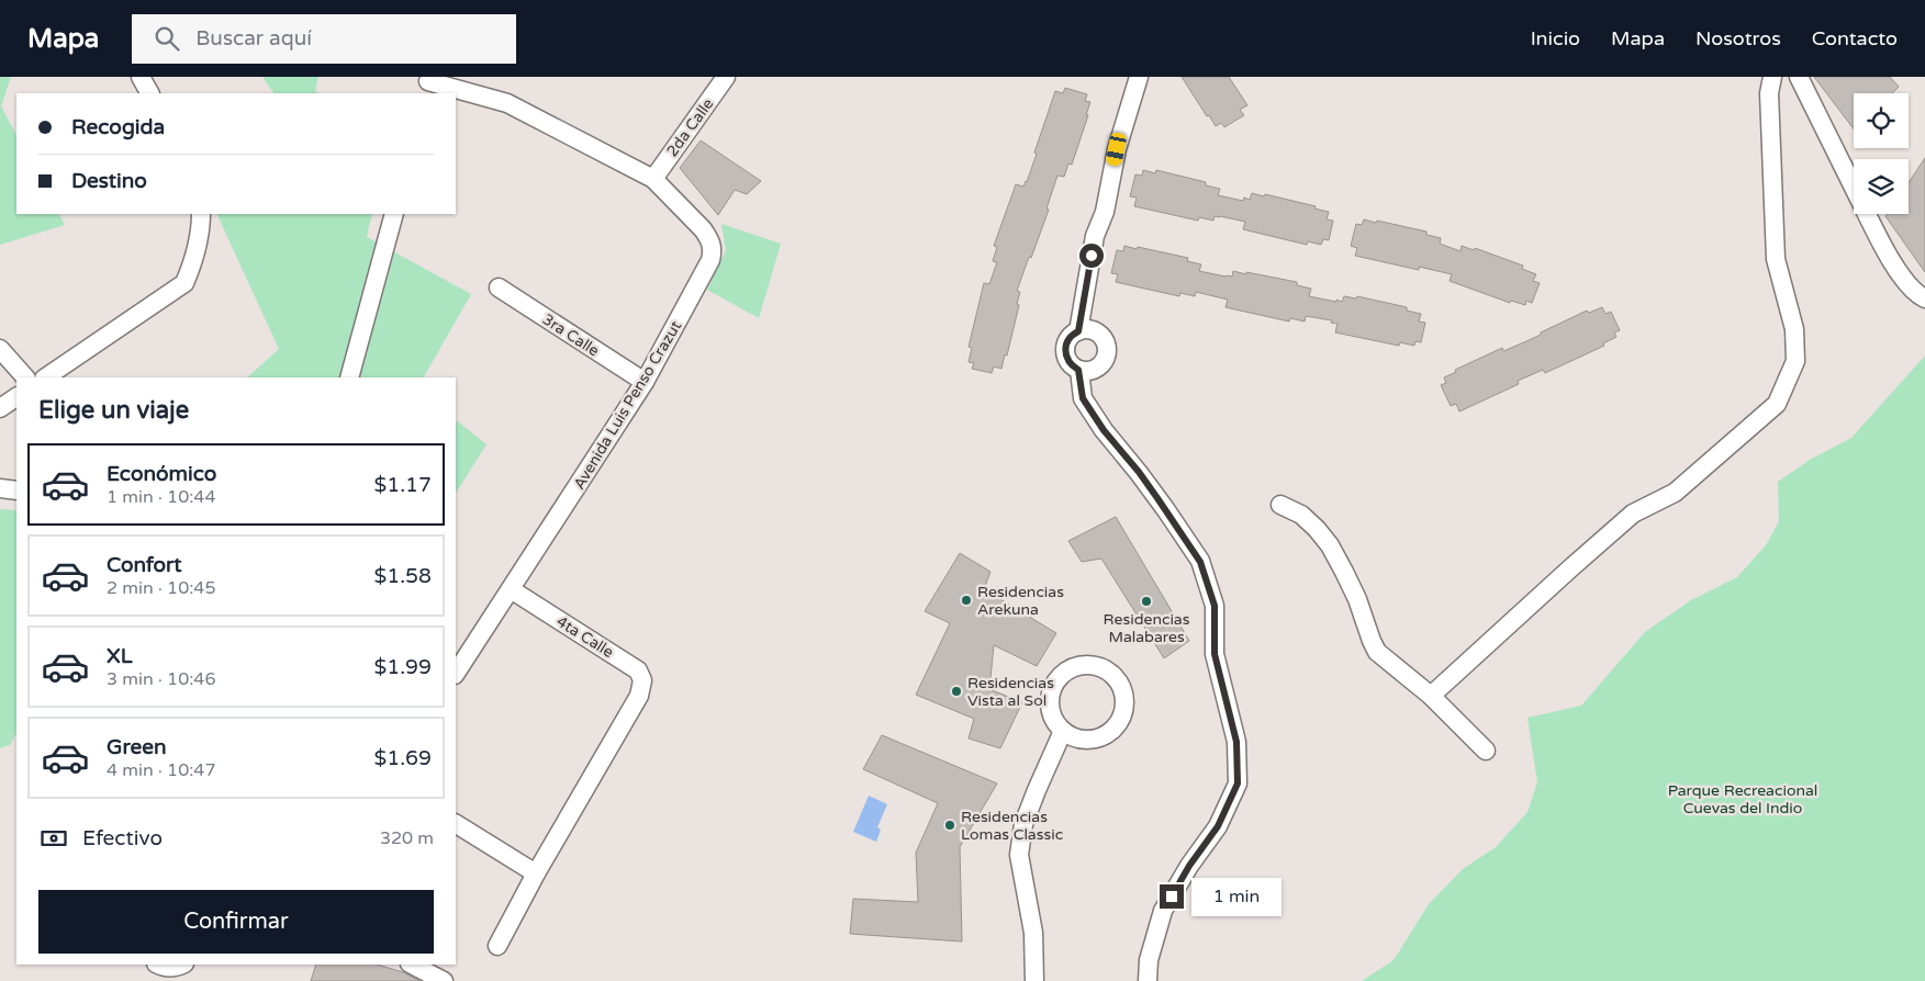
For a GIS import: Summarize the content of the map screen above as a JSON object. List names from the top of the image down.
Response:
{
  "streets": {
    "street": [
      "2da Calle",
      "3ra Calle",
      "Avenida Luis Penso Crazut",
      "4ta Calle"
    ]
  },
  "crossings": [
    ["2da Calle", "Avenida Luis Penso Crazut"],
    ["3ra Calle", "Avenida Luis Penso Crazut"],
    ["Avenida Luis Penso Crazut", "4ta Calle"]
  ],
  "parks": ["Parque Recreacional Cuevas del Indio"],
  "places": [
    "Residencias Arekuna",
    "Residencias Malabares",
    "Residencias Vista al Sol",
    "Residencias Lomas Classic"
  ],
  "page": {
    "header": "Mapa",
    "search": "Buscar aquí",
    "nav": [
      "Inicio",
      "Mapa",
      "Nosotros",
      "Contacto"
    ],
    "banner": ["Recogida", "Destino"],
    "heading": "Elige un viaje",
    "list": [
      {
        "name": "Económico",
        "note": "1 min · 10:44",
        "value": "$1.17"
      },
      {
        "name": "Confort",
        "note": "2 min · 10:45",
        "value": "$1.58"
      },
      {
        "name": "XL",
        "note": "3 min · 10:46",
        "value": "$1.99"
      },
      {
        "name": "Green",
        "note": "4 min · 10:47",
        "value": "$1.69"
      }
    ],
    "pay": ["Efectivo", "320 m"],
    "bubble": "1 min",
    "buttons": "Confirmar"
  }
}
